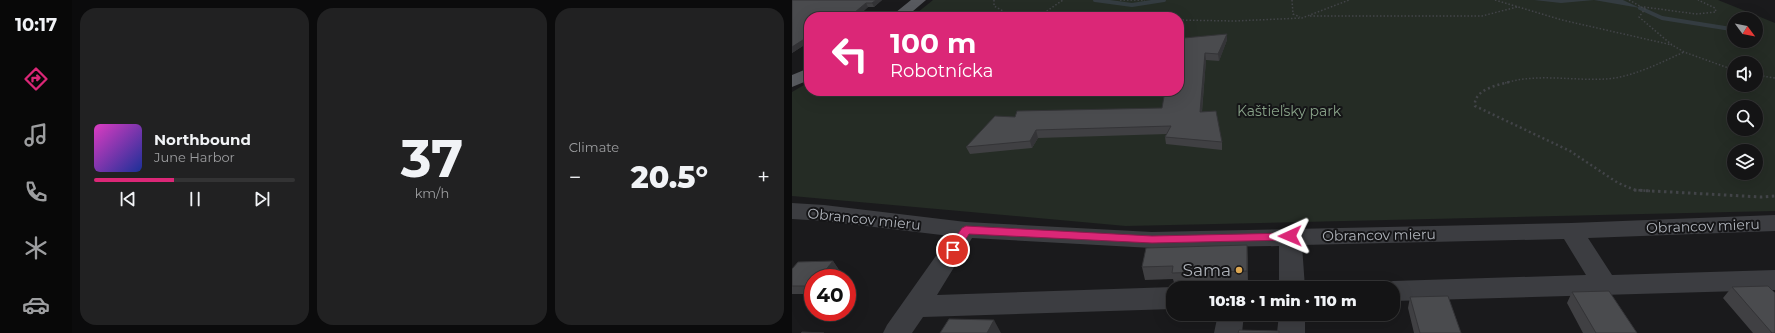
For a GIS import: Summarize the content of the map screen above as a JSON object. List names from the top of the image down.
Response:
{
  "streets": {
    "street": ["Obrancov mieru"]
  },
  "parks": ["Kaštieľsky park"],
  "places": ["Sama"],
  "north": "bottom right",
  "page": {
    "tabs": "10:17",
    "tile": [
      ["37", "km/h"],
      "Climate"
    ],
    "turn": ["100 m", "Robotnícka"],
    "song": ["Northbound", "June Harbor"],
    "heat": ["−", "20.5°", "+"],
    "limit": "40",
    "trip": "10:18 · 1 min · 110 m"
  }
}
